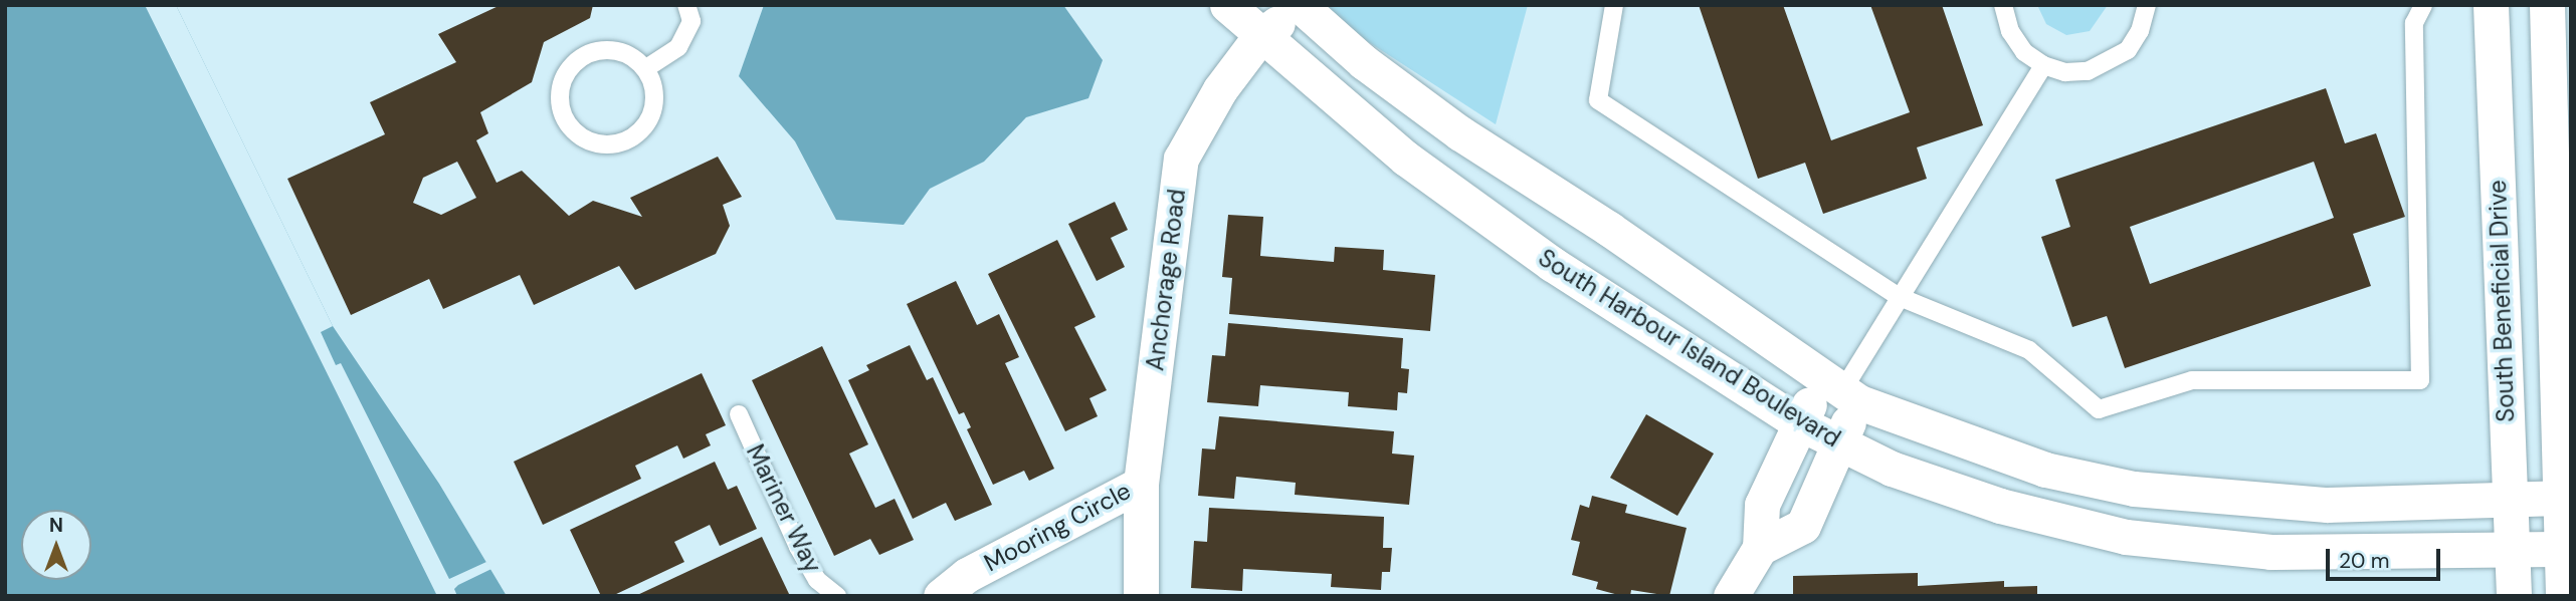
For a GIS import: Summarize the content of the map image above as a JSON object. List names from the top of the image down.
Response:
{
  "streets": {
    "street": [
      "Anchorage Road",
      "South Beneficial Drive",
      "South Harbour Island Boulevard",
      "Mooring Circle"
    ],
    "lane": ["Mariner Way"]
  },
  "crossings": [
    ["Anchorage Road", "South Harbour Island Boulevard"],
    ["Anchorage Road", "Mooring Circle"],
    ["South Beneficial Drive", "South Harbour Island Boulevard"]
  ],
  "scale_bar": "20 m",
  "north": "top"
}
